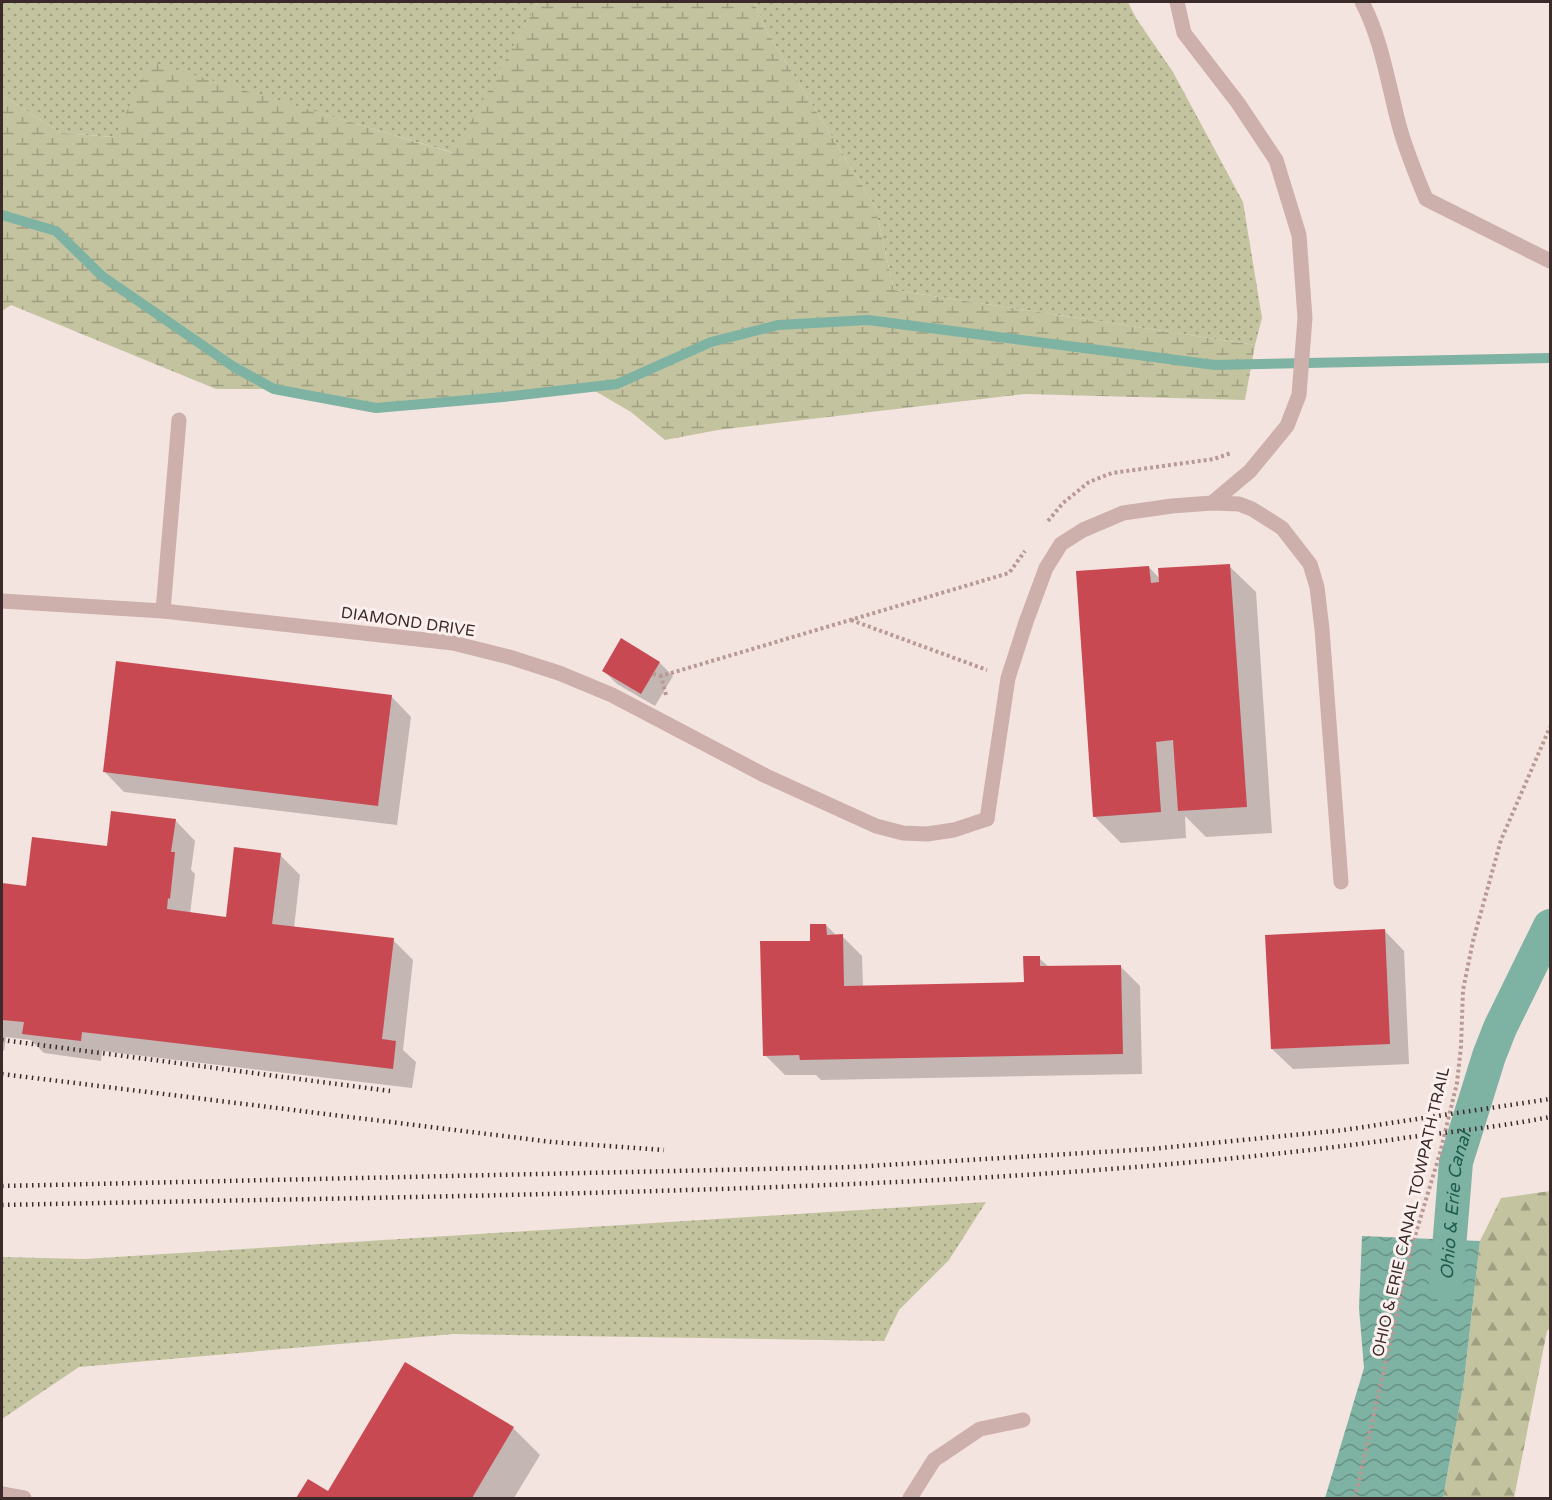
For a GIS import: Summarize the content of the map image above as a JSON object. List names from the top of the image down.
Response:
{
  "streets": {
    "street": ["DIAMOND DRIVE"],
    "path": ["OHIO & ERIE CANAL TOWPATH TRAIL"]
  },
  "water": ["Ohio & Erie Canal"]
}
